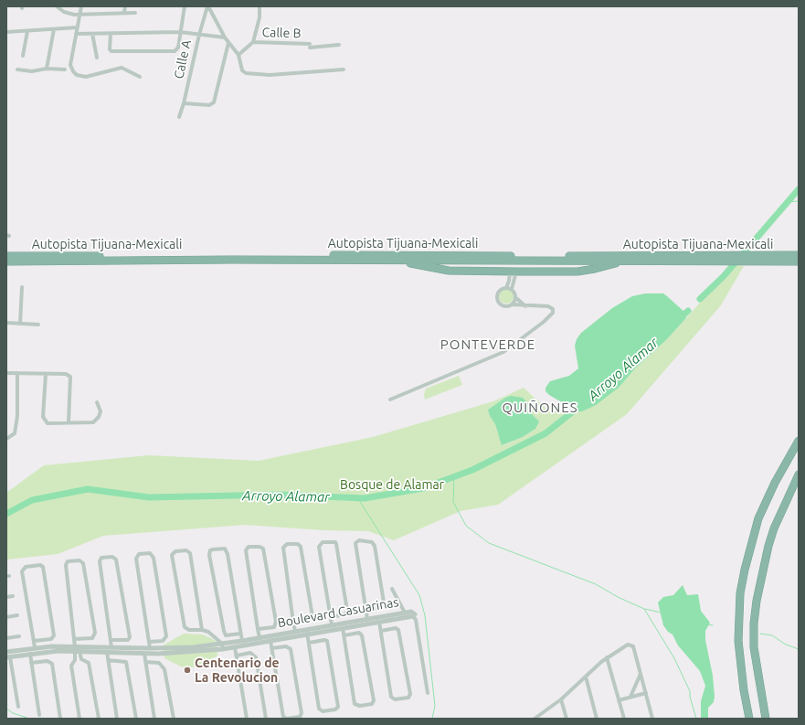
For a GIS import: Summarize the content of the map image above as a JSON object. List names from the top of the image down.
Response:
{
  "streets": {
    "highway": ["Autopista Tijuana-Mexicali"],
    "street": ["Calle B", "Calle A", "Boulevard Casuarinas"]
  },
  "districts": ["PONTEVERDE", "QUIÑONES"],
  "water": ["Arroyo Alamar"],
  "parks": ["Bosque de Alamar"],
  "places": ["Centenario de La Revolucion"]
}
